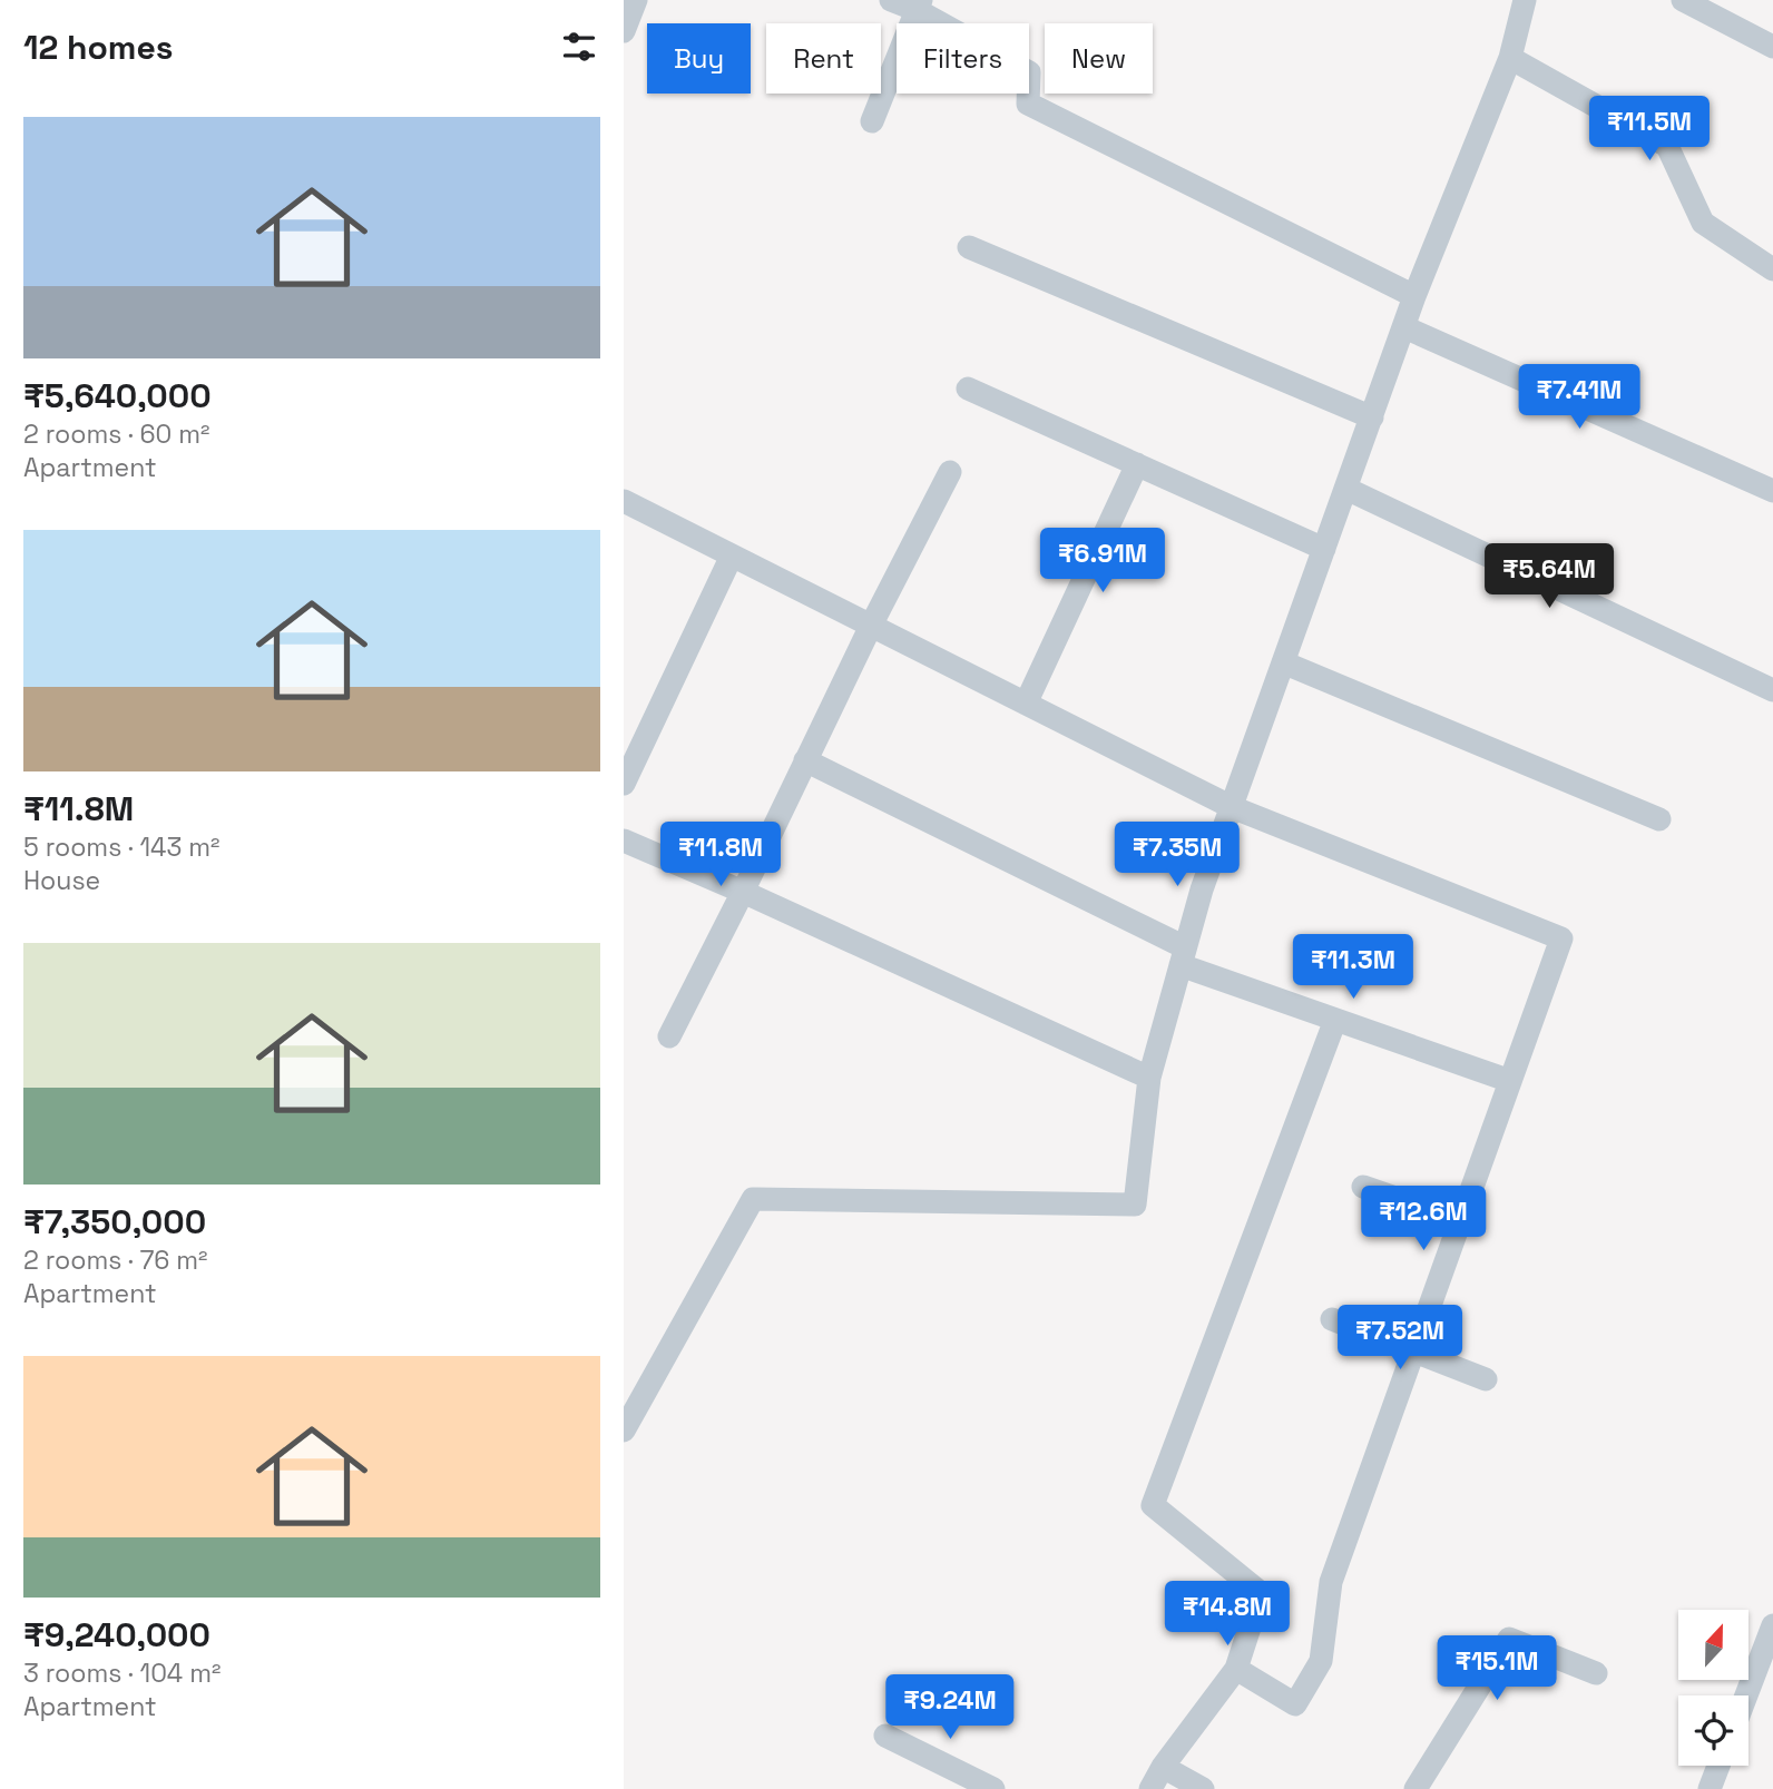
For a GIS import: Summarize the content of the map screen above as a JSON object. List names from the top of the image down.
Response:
{
  "north": "top",
  "page": {
    "heading": "12 homes",
    "chip": [
      "Buy",
      "Rent",
      "Filters",
      "New"
    ],
    "list": [
      {
        "name": "₹5,640,000",
        "note": "2 rooms · 60 m² · Apartment"
      },
      {
        "name": "₹11.8M",
        "note": "5 rooms · 143 m² · House"
      },
      {
        "name": "₹7,350,000",
        "note": "2 rooms · 76 m² · Apartment"
      },
      {
        "name": "₹9,240,000",
        "note": "3 rooms · 104 m² · Apartment"
      }
    ],
    "price": [
      "₹11.5M",
      "₹7.41M",
      "₹6.91M",
      "₹5.64M",
      "₹11.8M",
      "₹7.35M",
      "₹11.3M",
      "₹12.6M",
      "₹7.52M",
      "₹14.8M",
      "₹15.1M",
      "₹9.24M"
    ]
  }
}
